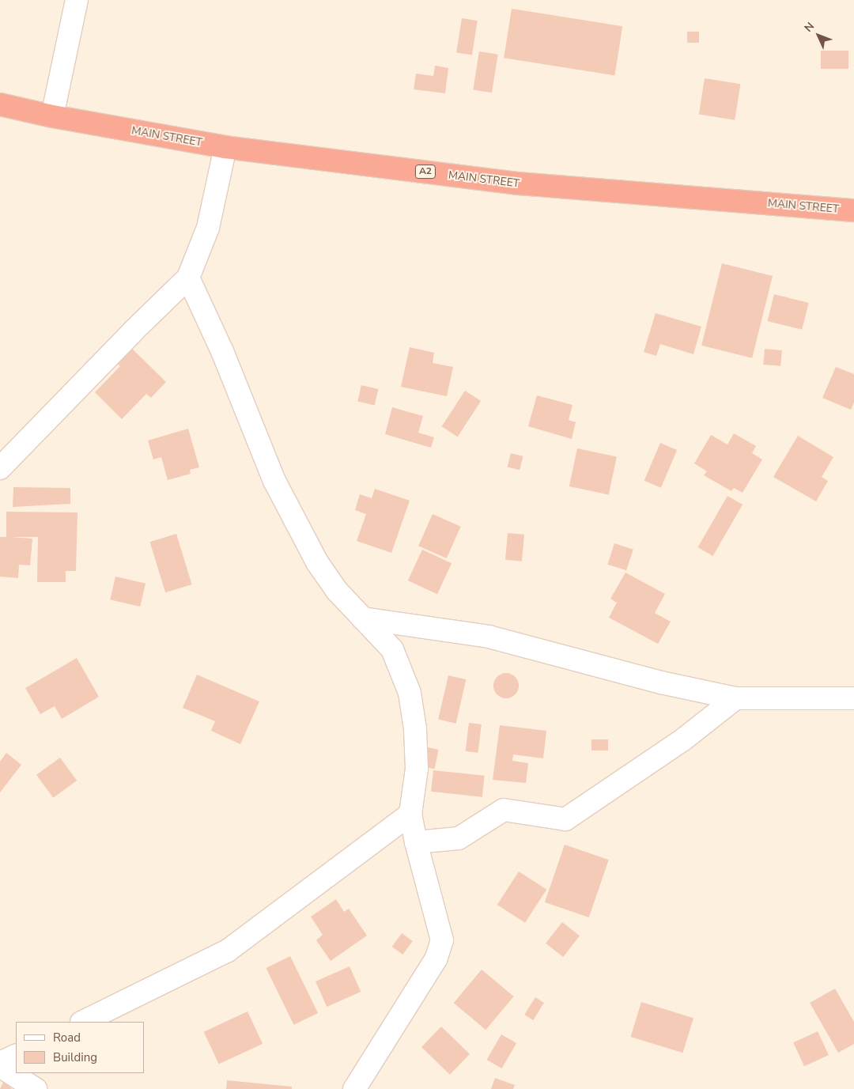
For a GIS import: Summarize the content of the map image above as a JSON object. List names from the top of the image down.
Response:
{
  "streets": {
    "highway": ["MAIN STREET", "A2"]
  },
  "legend": ["Road", "Building"],
  "north": "top left"
}
